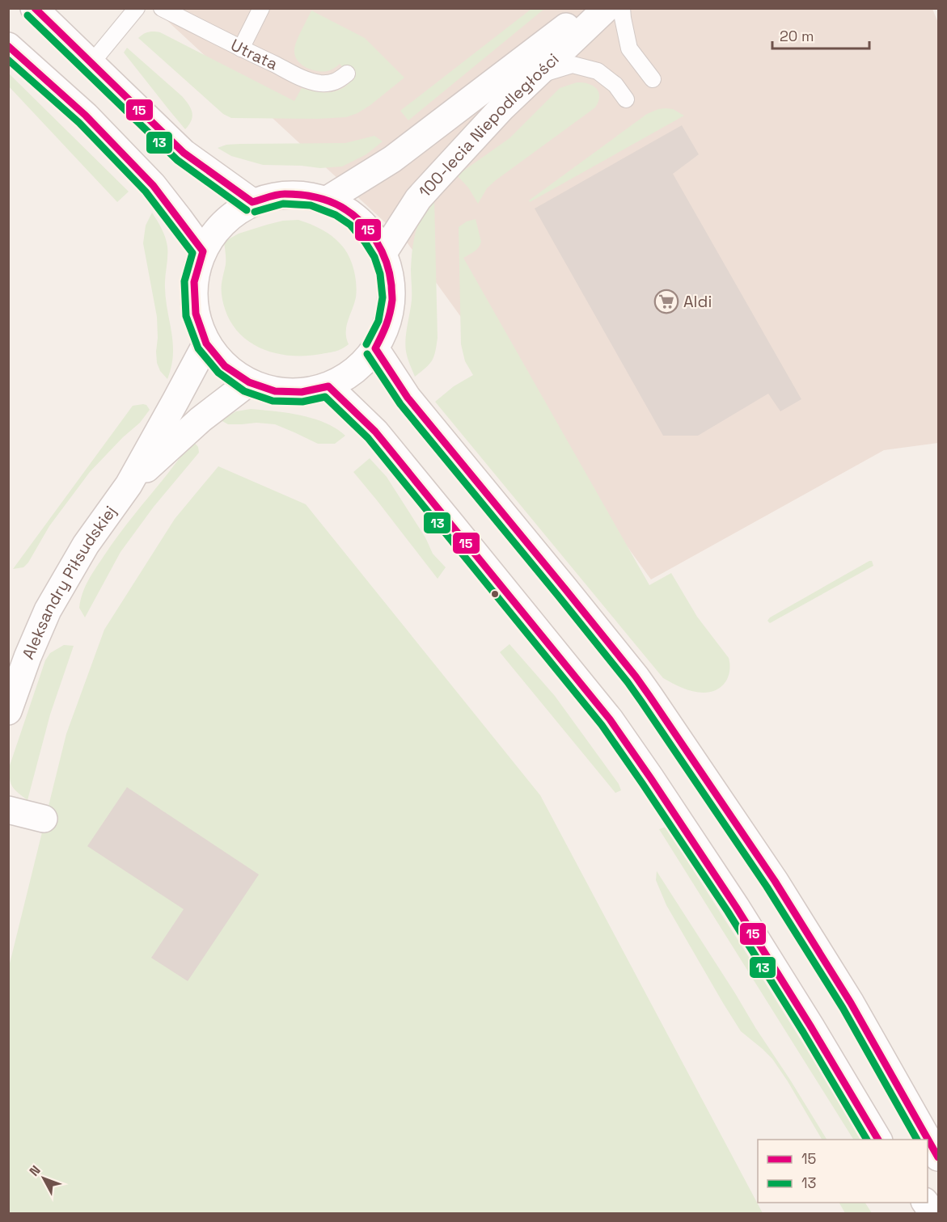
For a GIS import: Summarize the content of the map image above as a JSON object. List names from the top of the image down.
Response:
{
  "streets": {
    "main road": ["100-lecia Niepodległości", "Aleksandry Piłsudskiej"],
    "lane": ["Utrata"]
  },
  "places": {
    "supermarket": ["Aldi"]
  },
  "lines": ["transit line 15", "transit line 13"],
  "legend": ["15", "13"],
  "scale_bar": "20 m",
  "north": "top left"
}
